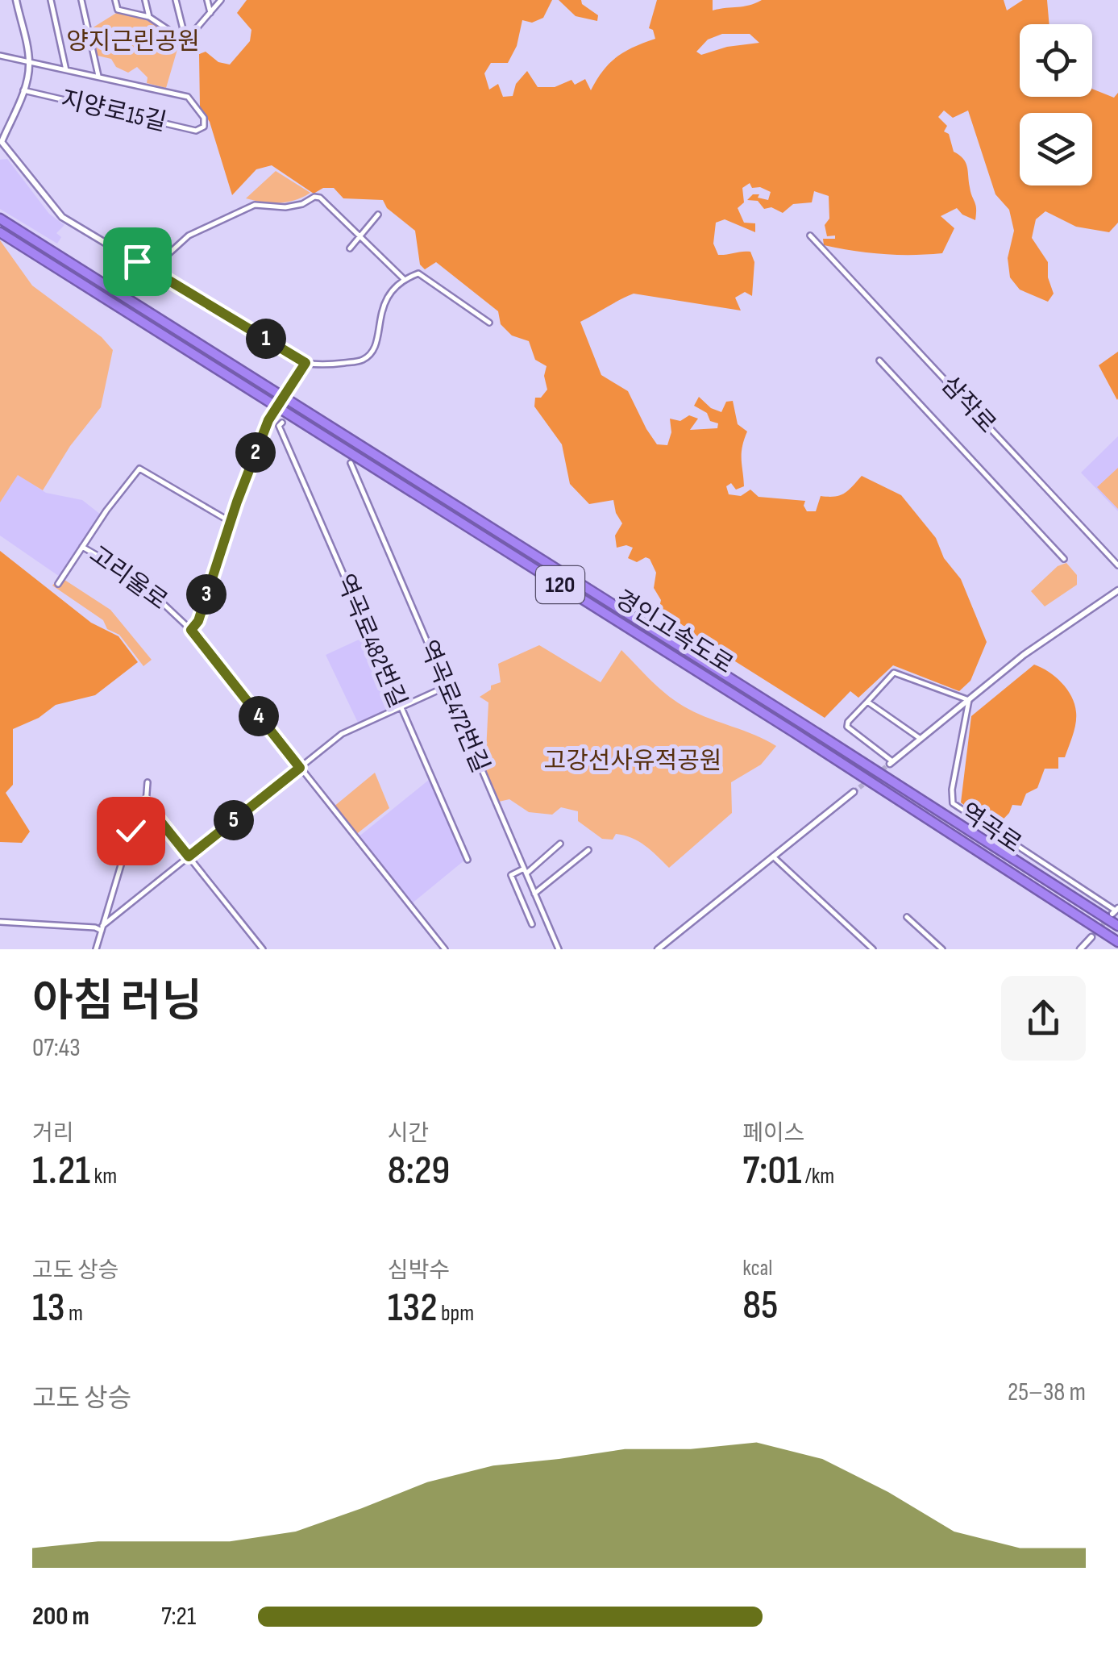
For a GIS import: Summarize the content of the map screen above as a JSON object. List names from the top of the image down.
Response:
{
  "streets": {
    "highway": ["120", "경인고속도로"],
    "street": [
      "지양로15길",
      "삼작로",
      "고리울로",
      "역곡로482번길",
      "역곡로472번길",
      "역곡로"
    ]
  },
  "parks": ["양지근린공원", "고강선사유적공원"],
  "page": {
    "pins": [
      "1",
      "2",
      "3",
      "4",
      "5"
    ],
    "heading": ["아침 러닝", "07:43"],
    "stats": [
      ["거리", "1.21 km"],
      ["시간", "8:29"],
      ["페이스", "7:01 /km"],
      ["고도 상승", "13 m"],
      ["심박수", "132 bpm"],
      ["kcal", "85"]
    ],
    "chart": ["고도 상승", "25–38 m"],
    "list": [
      {
        "name": "200 m",
        "note": "7:21"
      }
    ]
  }
}
